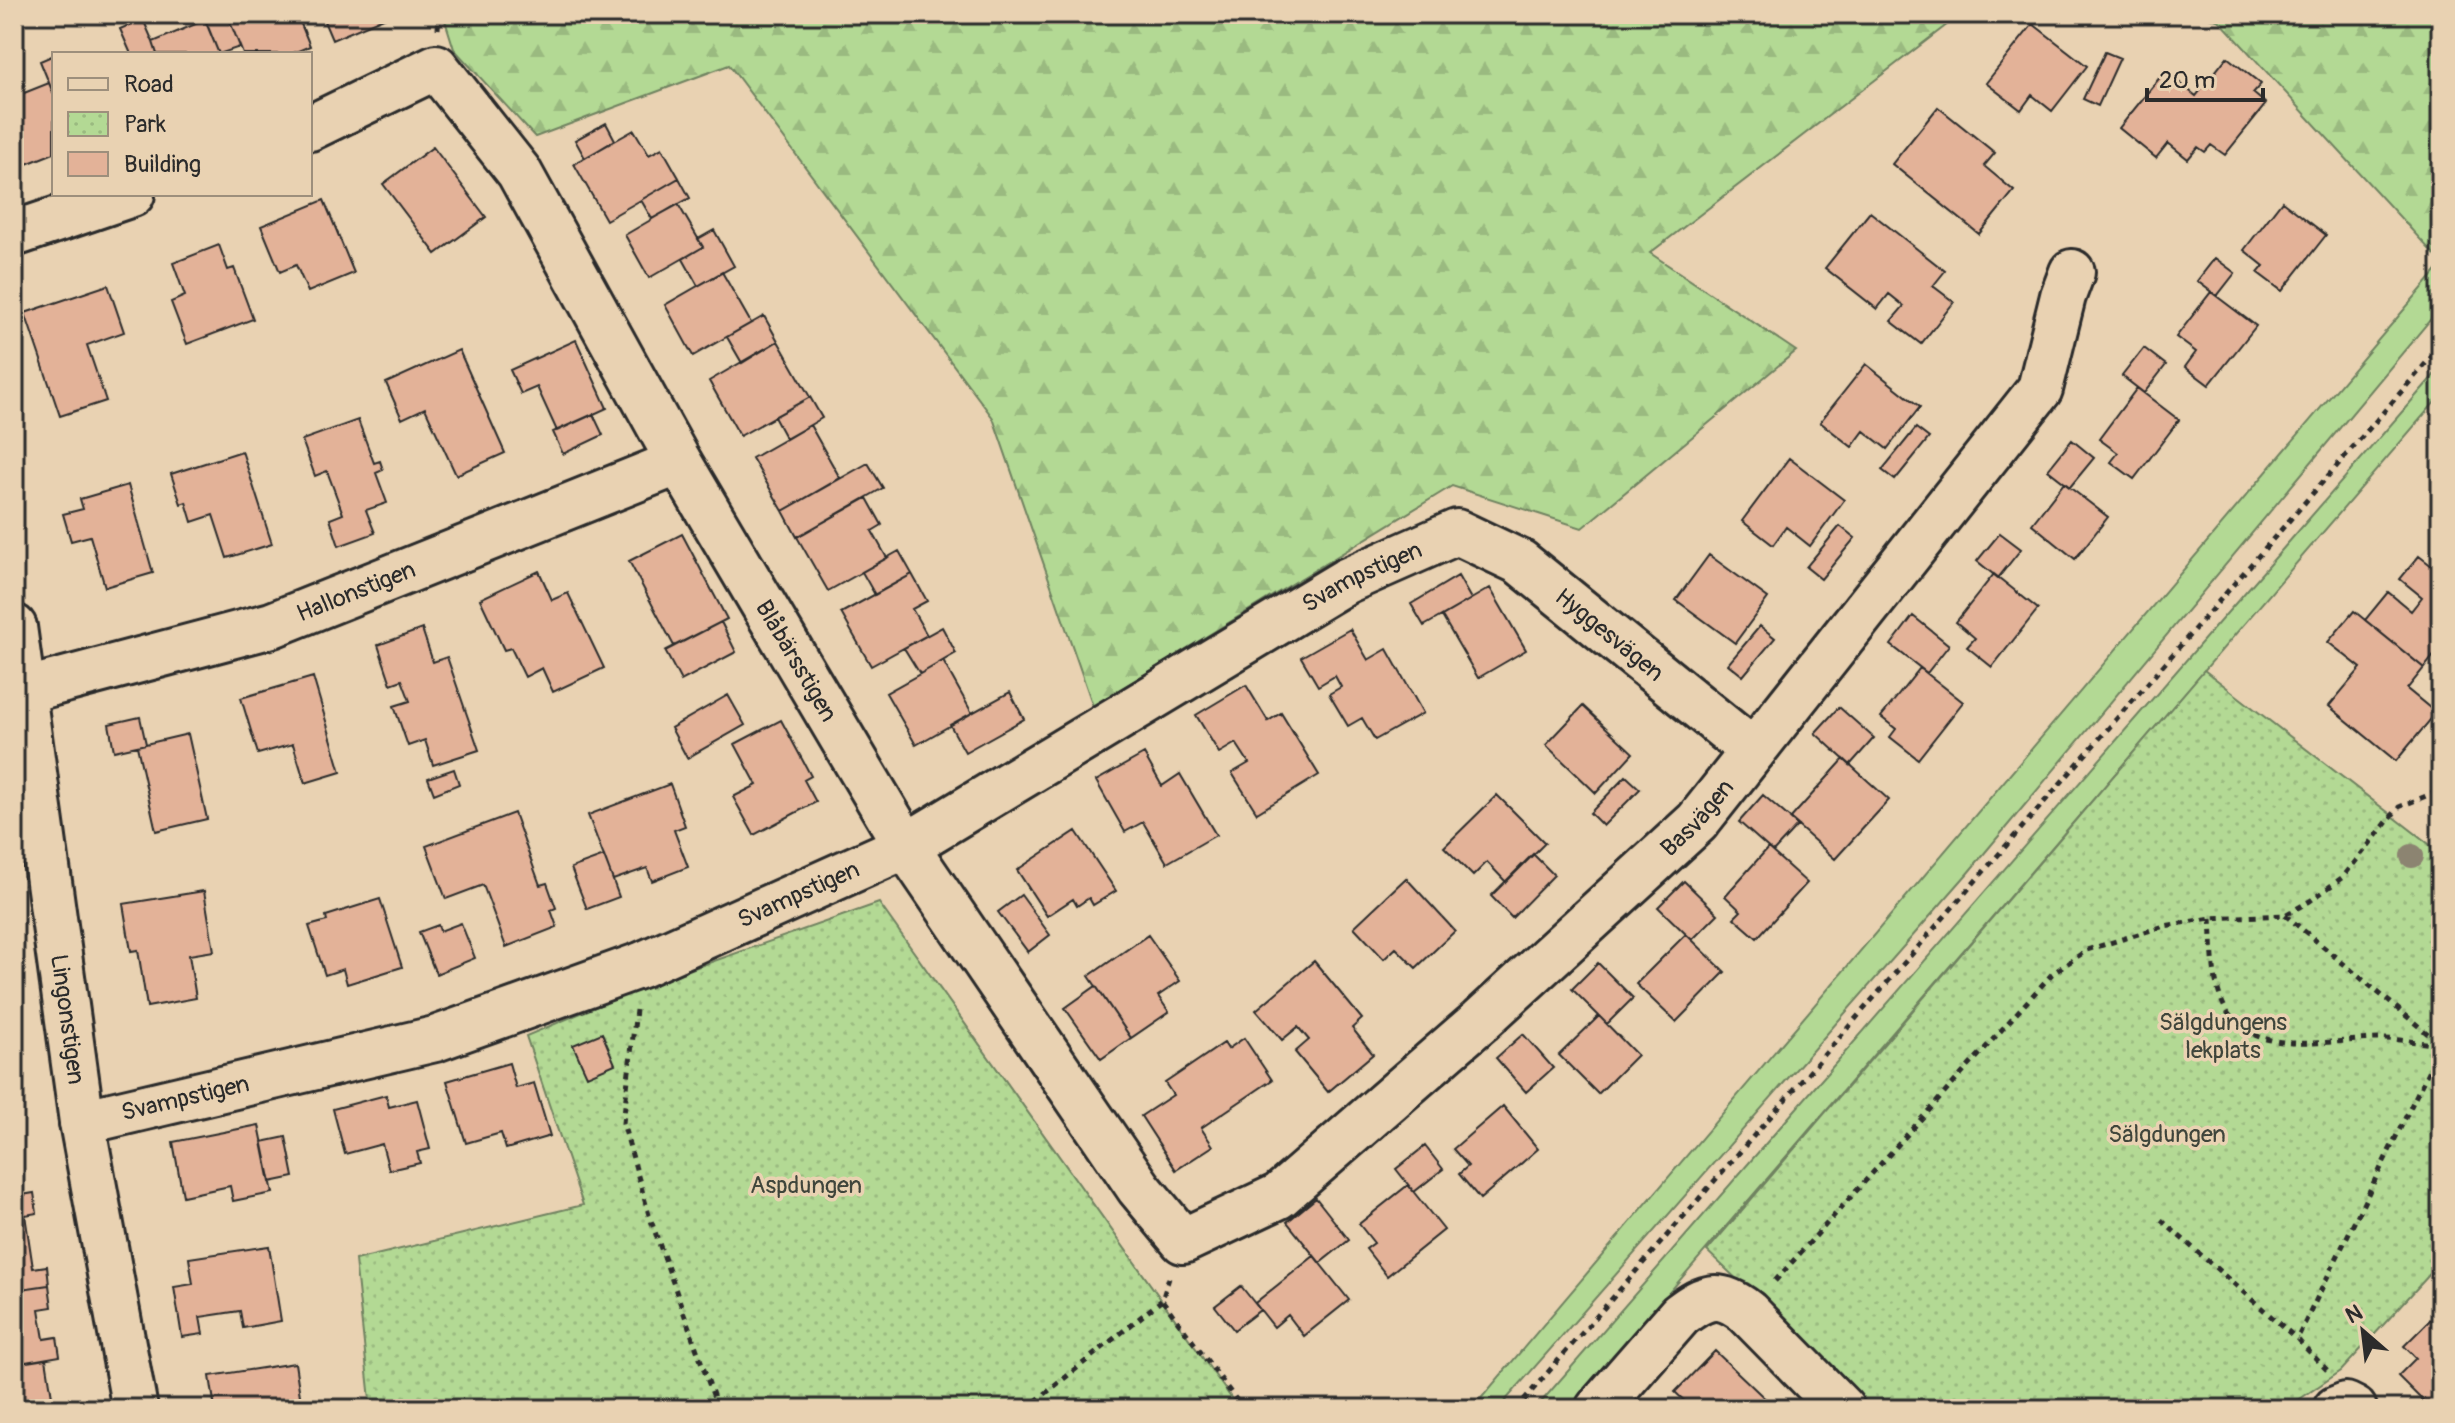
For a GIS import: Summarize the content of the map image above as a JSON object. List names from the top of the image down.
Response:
{
  "streets": {
    "street": [
      "Svampstigen",
      "Hallonstigen",
      "Hyggesvägen",
      "Blåbärsstigen",
      "Basvägen",
      "Lingonstigen"
    ]
  },
  "crossings": [
    ["Svampstigen", "Hyggesvägen"],
    ["Svampstigen", "Blåbärsstigen"],
    ["Svampstigen", "Lingonstigen"],
    ["Hallonstigen", "Blåbärsstigen"],
    ["Hallonstigen", "Lingonstigen"],
    ["Hyggesvägen", "Basvägen"],
    ["Blåbärsstigen", "Basvägen"]
  ],
  "parks": ["Sälgdungens lekplats", "Sälgdungen", "Aspdungen"],
  "legend": ["Road", "Park", "Building"],
  "scale_bar": "20 m",
  "north": "top left"
}
